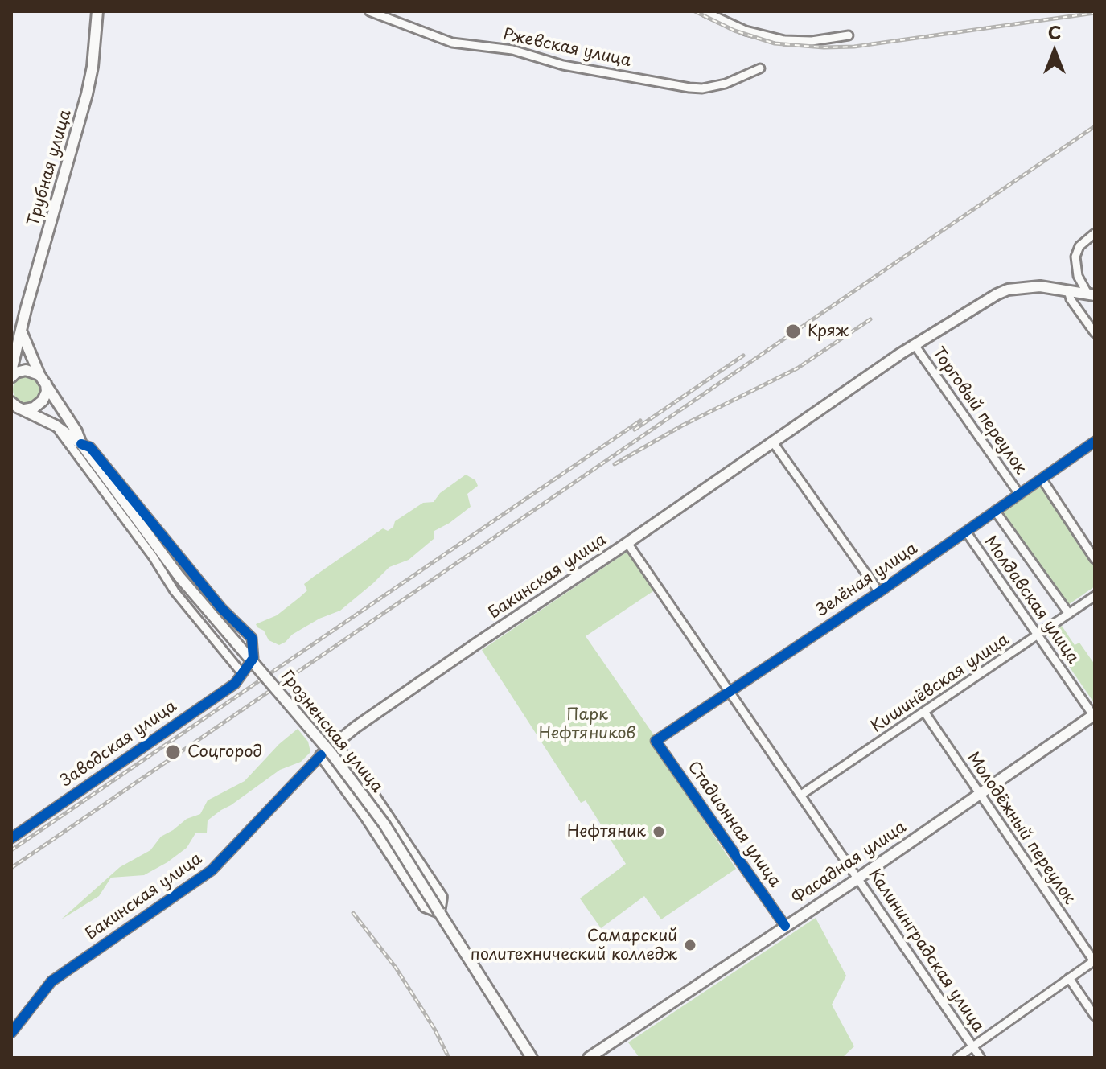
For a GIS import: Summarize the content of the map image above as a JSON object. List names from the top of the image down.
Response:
{
  "streets": {
    "main road": [
      "Трубная улица",
      "Бакинская улица",
      "Грозненская улица",
      "Фасадная улица"
    ],
    "street": [
      "Ржевская улица",
      "Торговый переулок",
      "Зелёная улица",
      "Молдавская улица",
      "Кишинёвская улица",
      "Заводская улица",
      "Стадионная улица",
      "Молодёжный переулок",
      "Калининградская улица"
    ]
  },
  "crossings": [
    ["Торговый переулок", "Бакинская улица"],
    ["Торговый переулок", "Зелёная улица"],
    ["Бакинская улица", "Калининградская улица"],
    ["Зелёная улица", "Молдавская улица"],
    ["Зелёная улица", "Стадионная улица"],
    ["Зелёная улица", "Калининградская улица"],
    ["Молдавская улица", "Кишинёвская улица"],
    ["Молдавская улица", "Фасадная улица"],
    ["Кишинёвская улица", "Молодёжный переулок"],
    ["Кишинёвская улица", "Калининградская улица"],
    ["Стадионная улица", "Фасадная улица"],
    ["Молодёжный переулок", "Фасадная улица"],
    ["Фасадная улица", "Калининградская улица"]
  ],
  "parks": ["Парк Нефтяников"],
  "places": [
    "Кряж",
    "Соцгород",
    "Нефтяник",
    "Самарский политехнический колледж"
  ],
  "north": "top"
}
